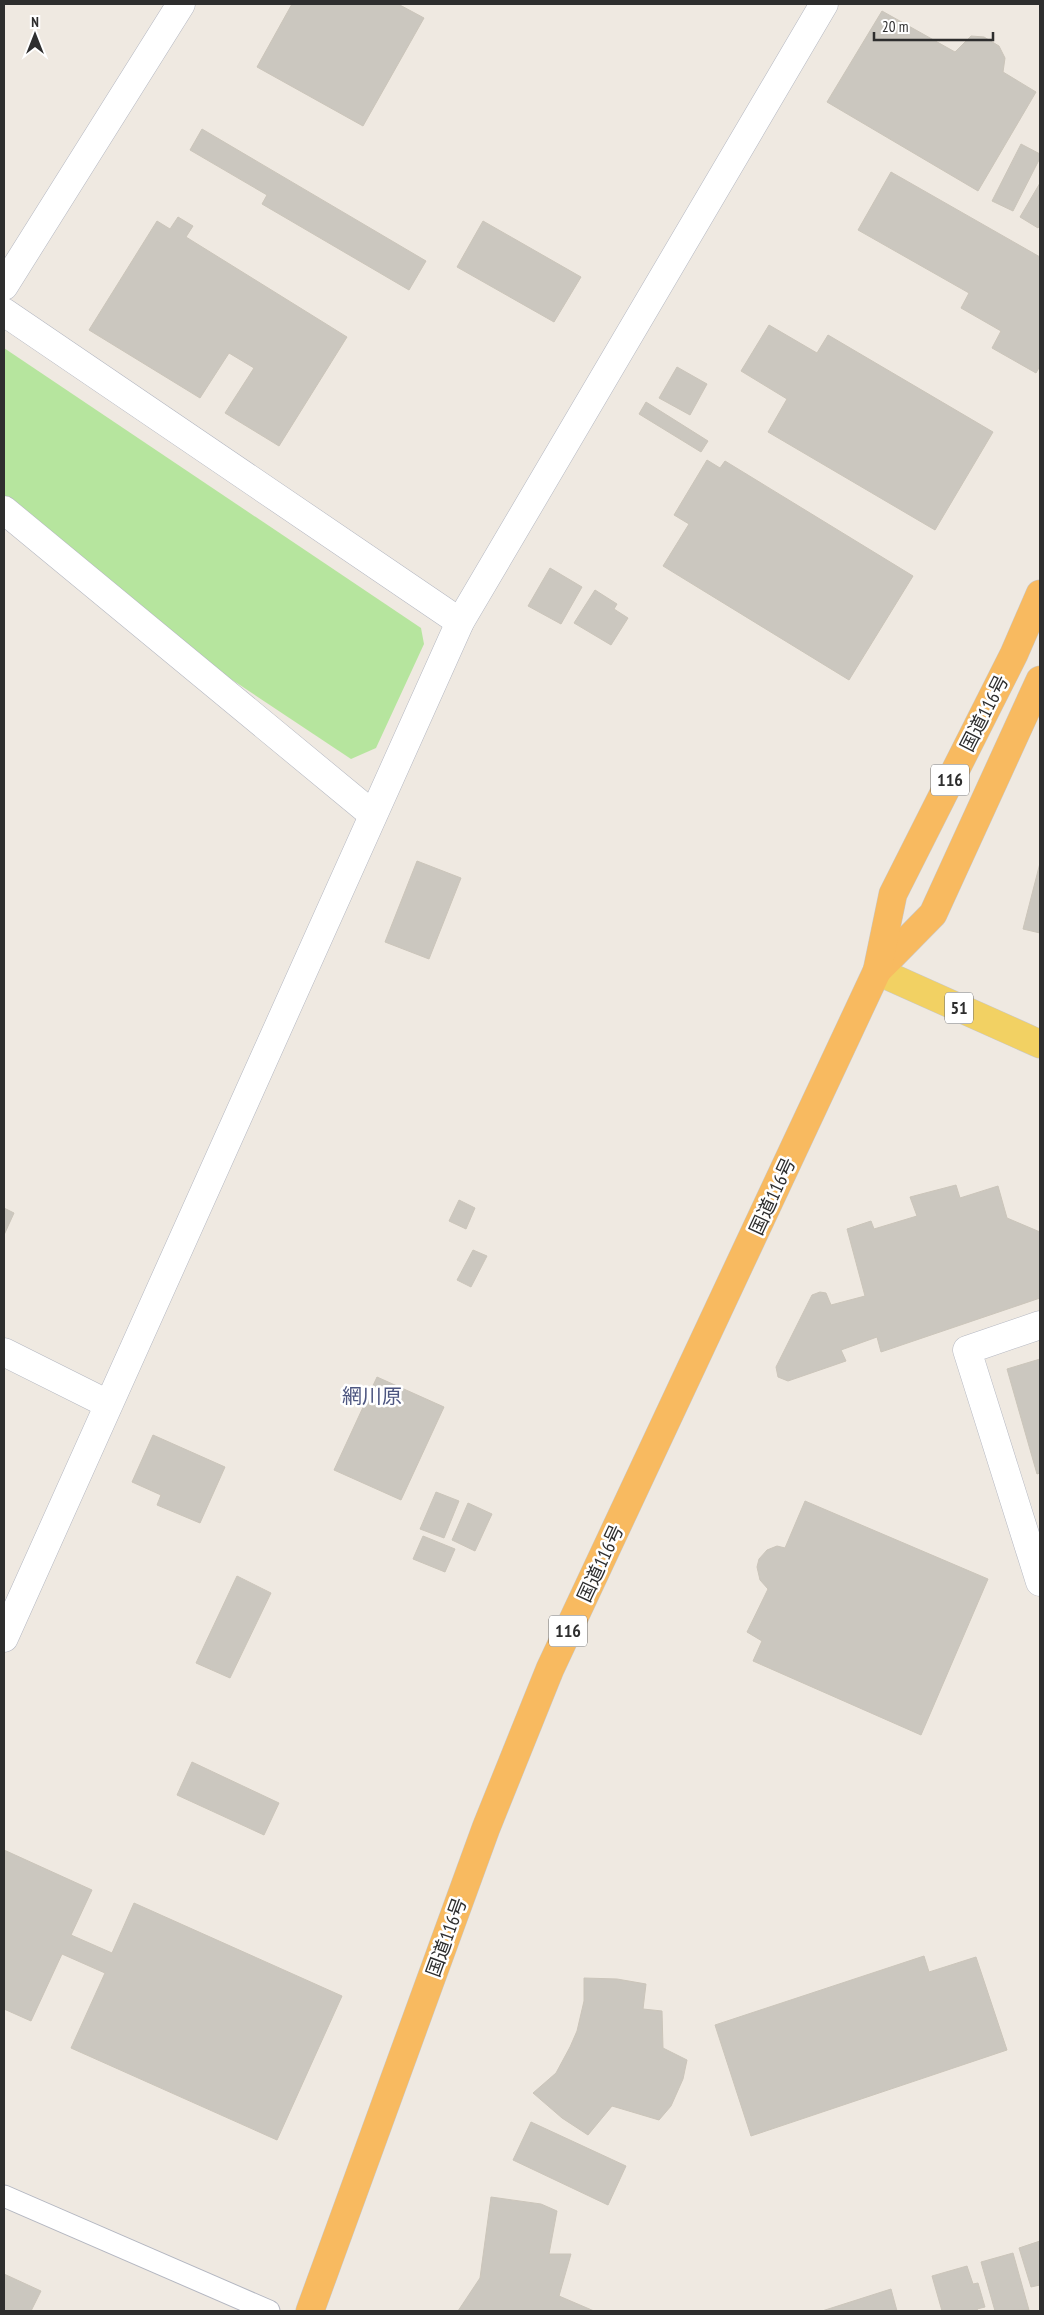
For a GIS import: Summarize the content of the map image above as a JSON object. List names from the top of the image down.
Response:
{
  "streets": {
    "highway": ["国道116号", "116"],
    "main road": ["51"]
  },
  "crossings": [
    ["国道116号", "51"]
  ],
  "districts": ["網川原"],
  "scale_bar": "20 m",
  "north": "top"
}
